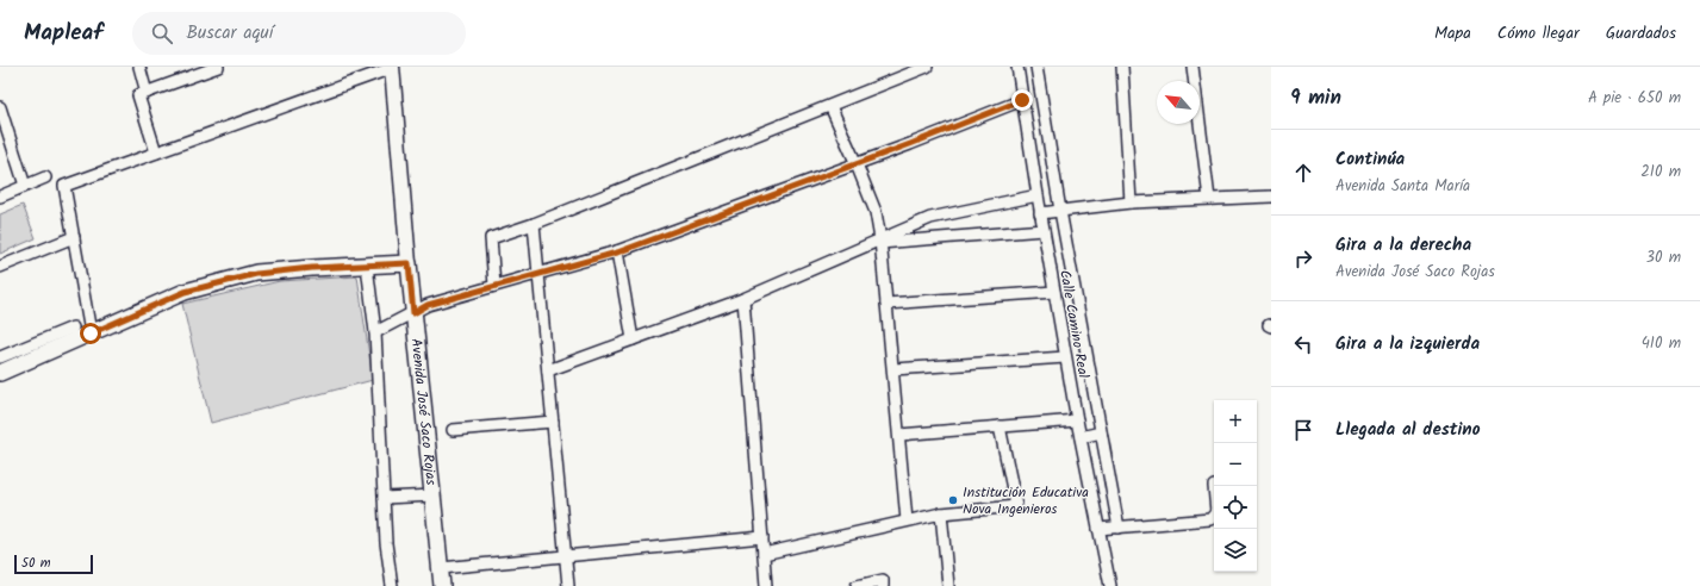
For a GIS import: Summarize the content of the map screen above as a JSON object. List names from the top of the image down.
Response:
{
  "streets": {
    "main road": ["Avenida José Saco Rojas"],
    "street": ["Calle Camino Real"]
  },
  "places": ["Institución Educativa Nova Ingenieros"],
  "scale_bar": "50 m",
  "north": "top left",
  "page": {
    "header": "Mapleaf",
    "search": "Buscar aquí",
    "nav": ["Mapa", "Cómo llegar", "Guardados"],
    "heading": ["9 min", "A pie · 650 m"],
    "list": [
      ["Continúa", "Avenida Santa María", "210 m"],
      ["Gira a la derecha", "Avenida José Saco Rojas", "30 m"],
      ["Gira a la izquierda", "410 m"],
      "Llegada al destino"
    ],
    "map_buttons": ["+", "−"],
    "scale": "50 m"
  }
}
